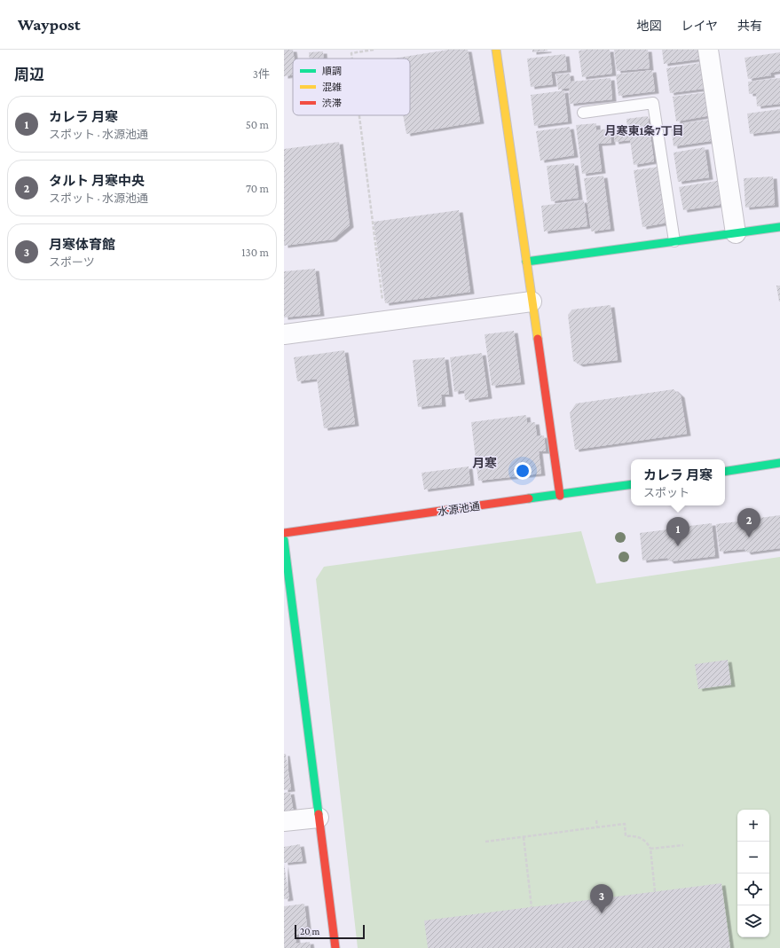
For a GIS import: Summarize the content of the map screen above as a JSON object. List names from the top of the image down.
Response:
{
  "streets": {
    "street": ["水源池通"]
  },
  "districts": ["月寒東1条7丁目", "月寒"],
  "legend": ["順調", "混雑", "渋滞"],
  "scale_bar": "20 m",
  "page": {
    "header": "Waypost",
    "nav": ["地図", "レイヤ", "共有"],
    "heading": ["周辺", "3件"],
    "list": [
      {
        "mark": "1",
        "name": "カレラ 月寒",
        "note": "スポット · 水源池通",
        "value": "50 m"
      },
      {
        "mark": "2",
        "name": "タルト 月寒中央",
        "note": "スポット · 水源池通",
        "value": "70 m"
      },
      {
        "mark": "3",
        "name": "月寒体育館",
        "note": "スポーツ",
        "value": "130 m"
      }
    ],
    "popup": ["カレラ 月寒", "スポット"],
    "pins": ["2", "1", "3"],
    "map_buttons": ["+", "−"],
    "scale": "20 m"
  }
}
